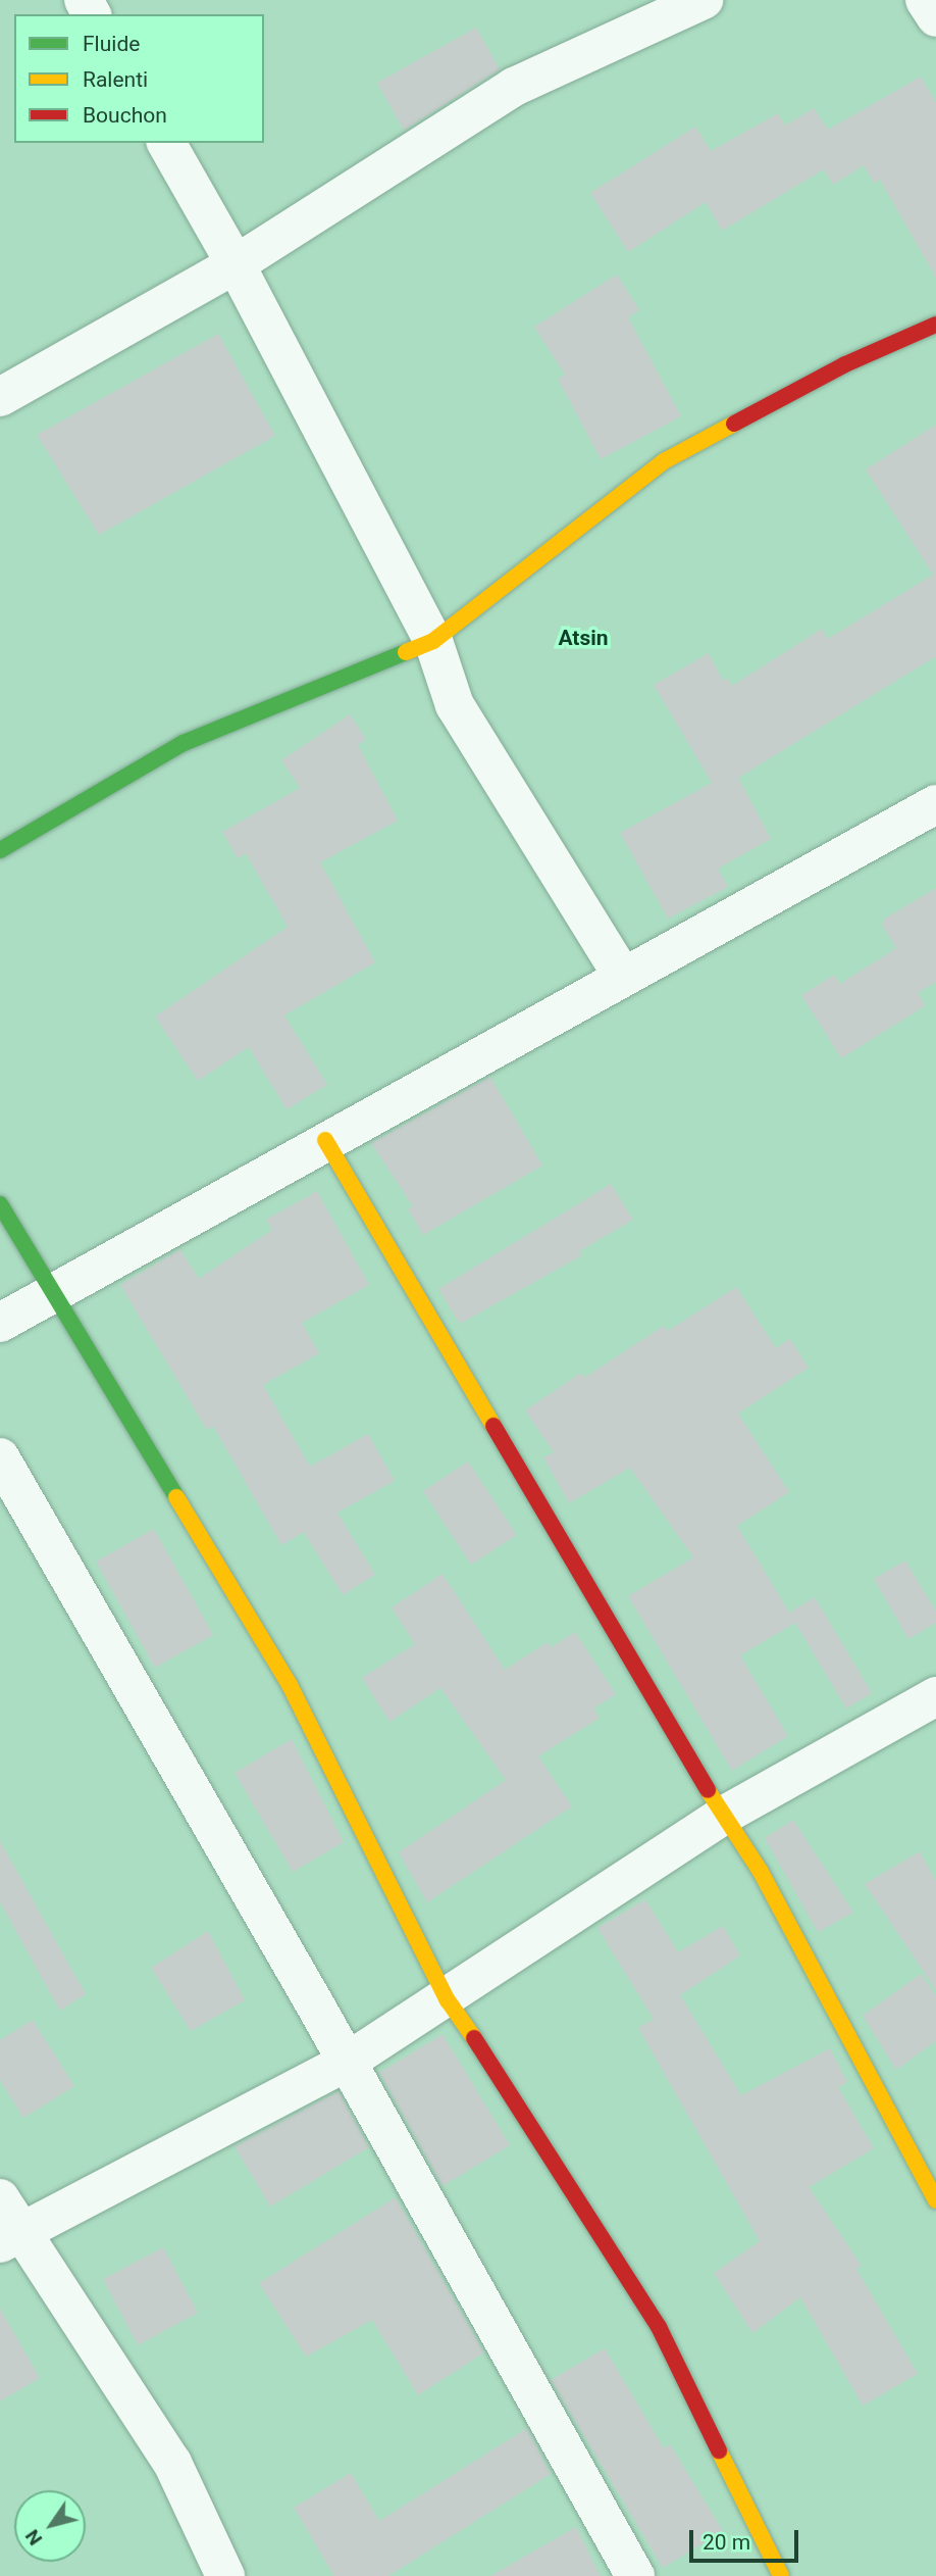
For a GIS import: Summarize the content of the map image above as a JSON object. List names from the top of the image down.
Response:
{
  "districts": ["Atsin"],
  "legend": ["Fluide", "Ralenti", "Bouchon"],
  "scale_bar": "20 m",
  "north": "bottom left"
}
